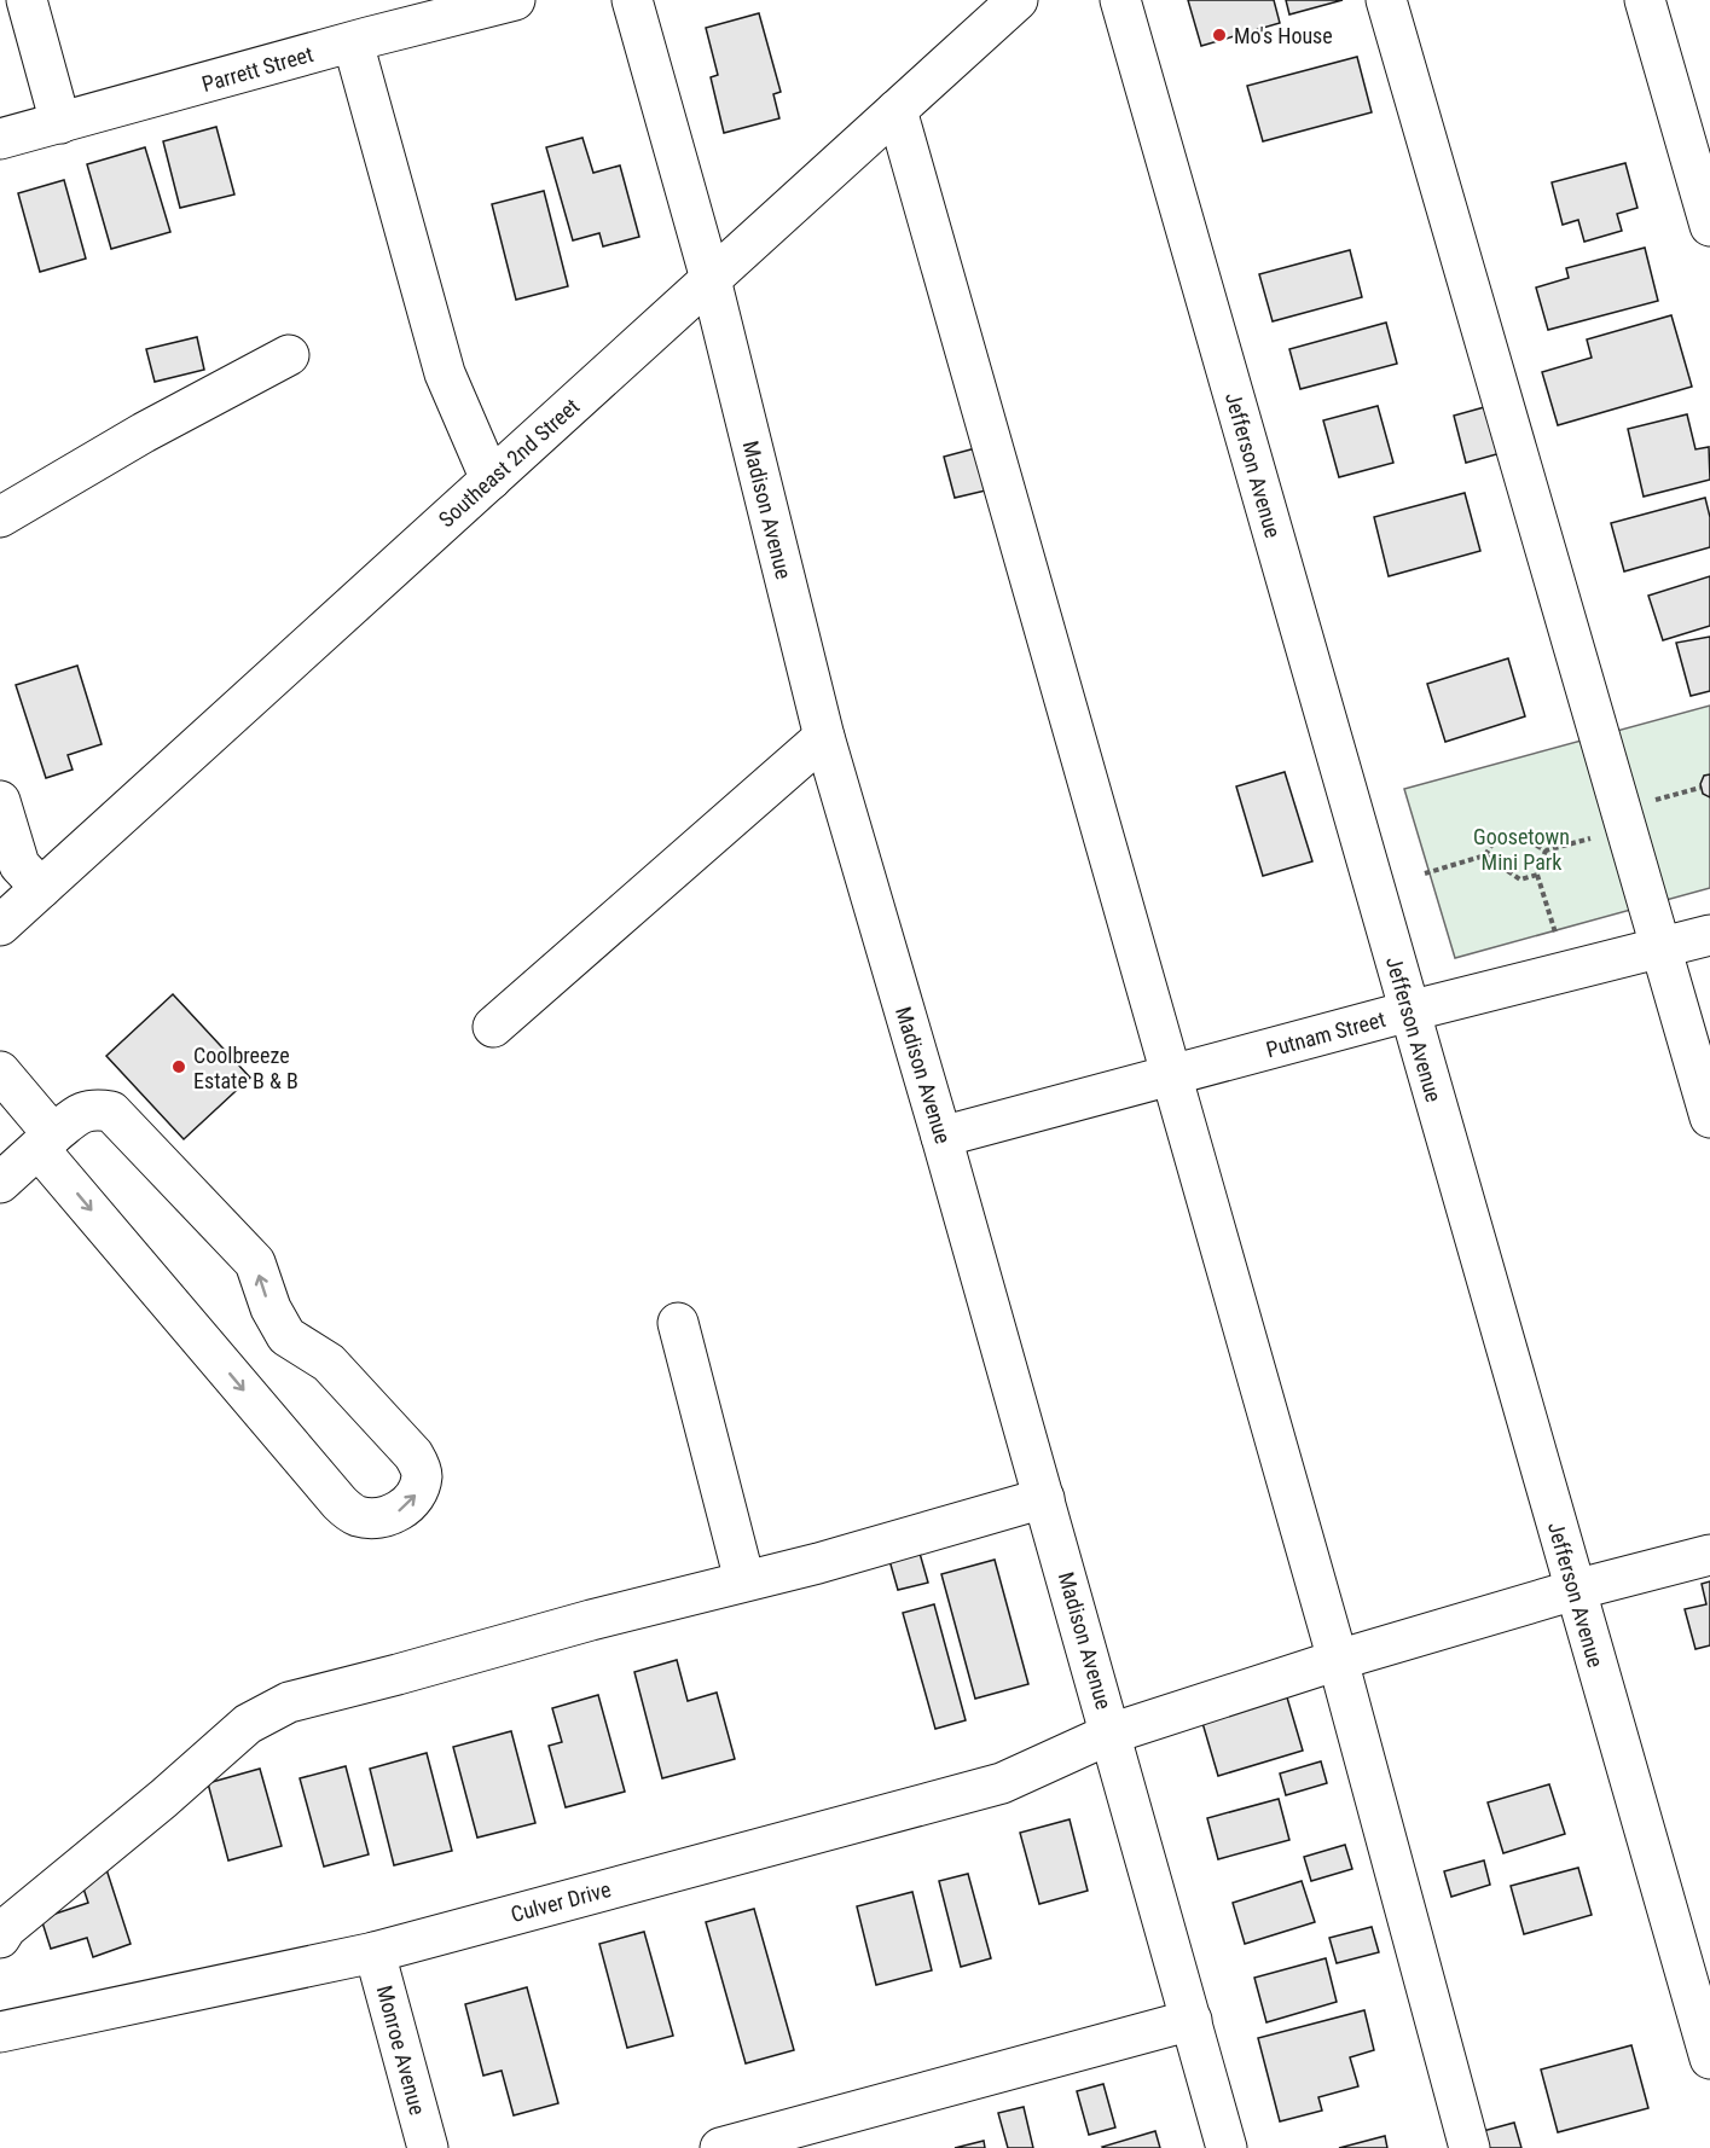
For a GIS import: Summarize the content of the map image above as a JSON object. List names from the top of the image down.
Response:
{
  "streets": {
    "street": [
      "Parrett Street",
      "Southeast 2nd Street",
      "Jefferson Avenue",
      "Madison Avenue",
      "Putnam Street",
      "Culver Drive",
      "Monroe Avenue"
    ]
  },
  "crossings": [
    ["Southeast 2nd Street", "Madison Avenue"],
    ["Jefferson Avenue", "Putnam Street"],
    ["Jefferson Avenue", "Culver Drive"],
    ["Madison Avenue", "Putnam Street"],
    ["Madison Avenue", "Culver Drive"],
    ["Culver Drive", "Monroe Avenue"]
  ],
  "parks": ["Goosetown Mini Park"],
  "places": ["Mo's House", "Coolbreeze Estate B & B"]
}
